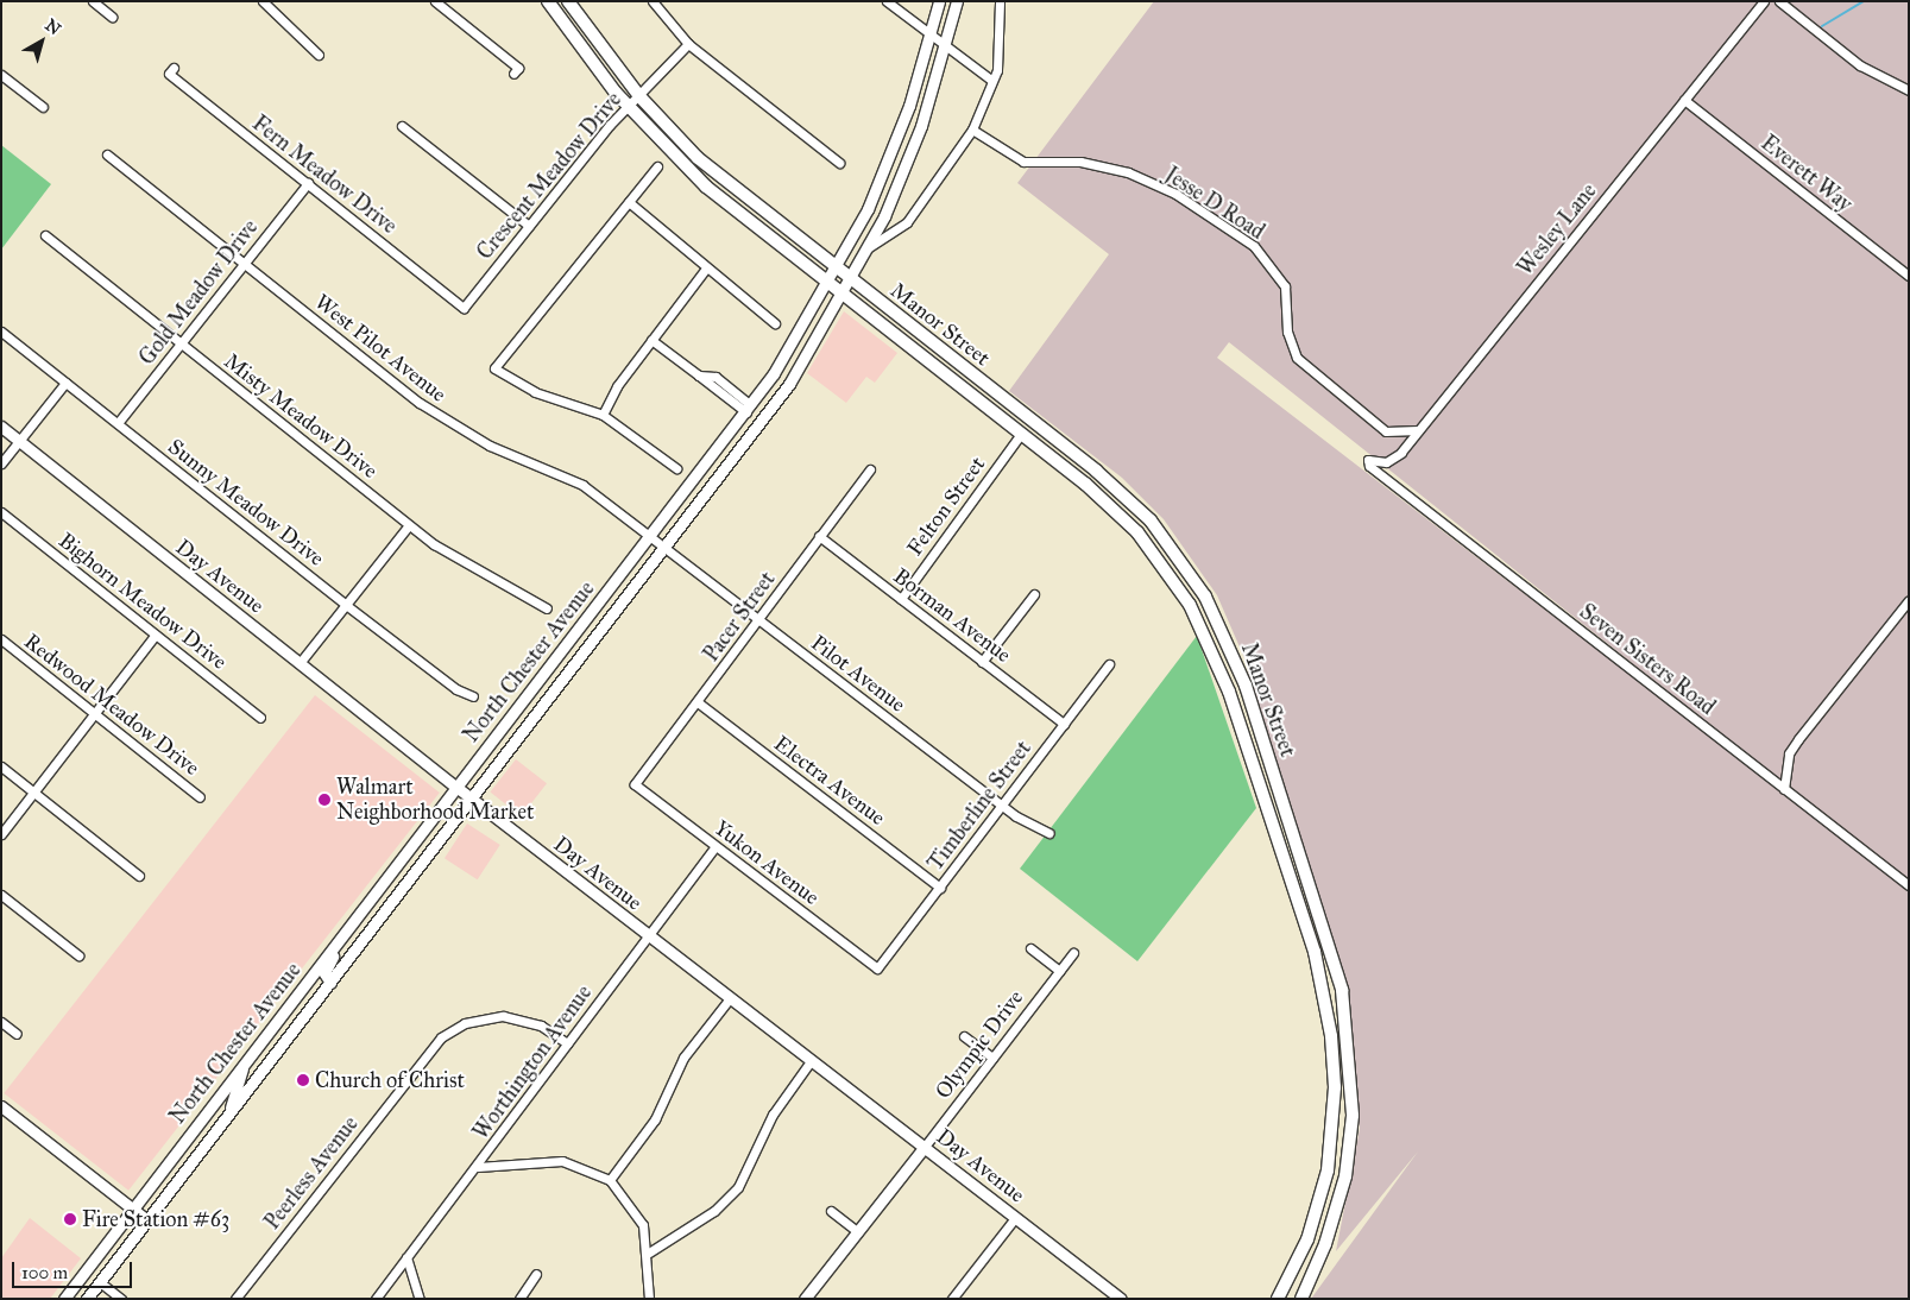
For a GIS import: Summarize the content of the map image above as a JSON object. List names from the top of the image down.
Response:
{
  "streets": {
    "main road": [
      "Manor Street",
      "Day Avenue",
      "North Chester Avenue",
      "Olympic Drive"
    ],
    "street": [
      "Everett Way",
      "Fern Meadow Drive",
      "Crescent Meadow Drive",
      "Jesse D Road",
      "Wesley Lane",
      "Gold Meadow Drive",
      "West Pilot Avenue",
      "Misty Meadow Drive",
      "Sunny Meadow Drive",
      "Felton Street",
      "Bighorn Meadow Drive",
      "Borman Avenue",
      "Pacer Street",
      "Seven Sisters Road",
      "Pilot Avenue",
      "Redwood Meadow Drive",
      "Electra Avenue",
      "Timberline Street",
      "Yukon Avenue",
      "Worthington Avenue",
      "Peerless Avenue"
    ]
  },
  "crossings": [
    ["Everett Way", "Wesley Lane"],
    ["Fern Meadow Drive", "Crescent Meadow Drive"],
    ["Fern Meadow Drive", "Gold Meadow Drive"],
    ["Crescent Meadow Drive", "Manor Street"],
    ["Jesse D Road", "Wesley Lane"],
    ["Wesley Lane", "Seven Sisters Road"],
    ["Gold Meadow Drive", "West Pilot Avenue"],
    ["Gold Meadow Drive", "Misty Meadow Drive"],
    ["Gold Meadow Drive", "Sunny Meadow Drive"],
    ["Manor Street", "Felton Street"],
    ["Manor Street", "North Chester Avenue"],
    ["West Pilot Avenue", "North Chester Avenue"],
    ["West Pilot Avenue", "Pilot Avenue"],
    ["Felton Street", "Borman Avenue"],
    ["Day Avenue", "North Chester Avenue"],
    ["Day Avenue", "Olympic Drive"],
    ["Day Avenue", "Worthington Avenue"],
    ["Borman Avenue", "Pacer Street"],
    ["Borman Avenue", "Timberline Street"],
    ["Pacer Street", "Pilot Avenue"],
    ["Pacer Street", "Electra Avenue"],
    ["Pacer Street", "Yukon Avenue"],
    ["North Chester Avenue", "Pilot Avenue"],
    ["Pilot Avenue", "Timberline Street"],
    ["Electra Avenue", "Timberline Street"],
    ["Timberline Street", "Yukon Avenue"],
    ["Yukon Avenue", "Worthington Avenue"],
    ["Worthington Avenue", "Peerless Avenue"]
  ],
  "places": ["Walmart Neighborhood Market", "Church of Christ", "Fire Station #63"],
  "scale_bar": "100 m",
  "north": "top right"
}
